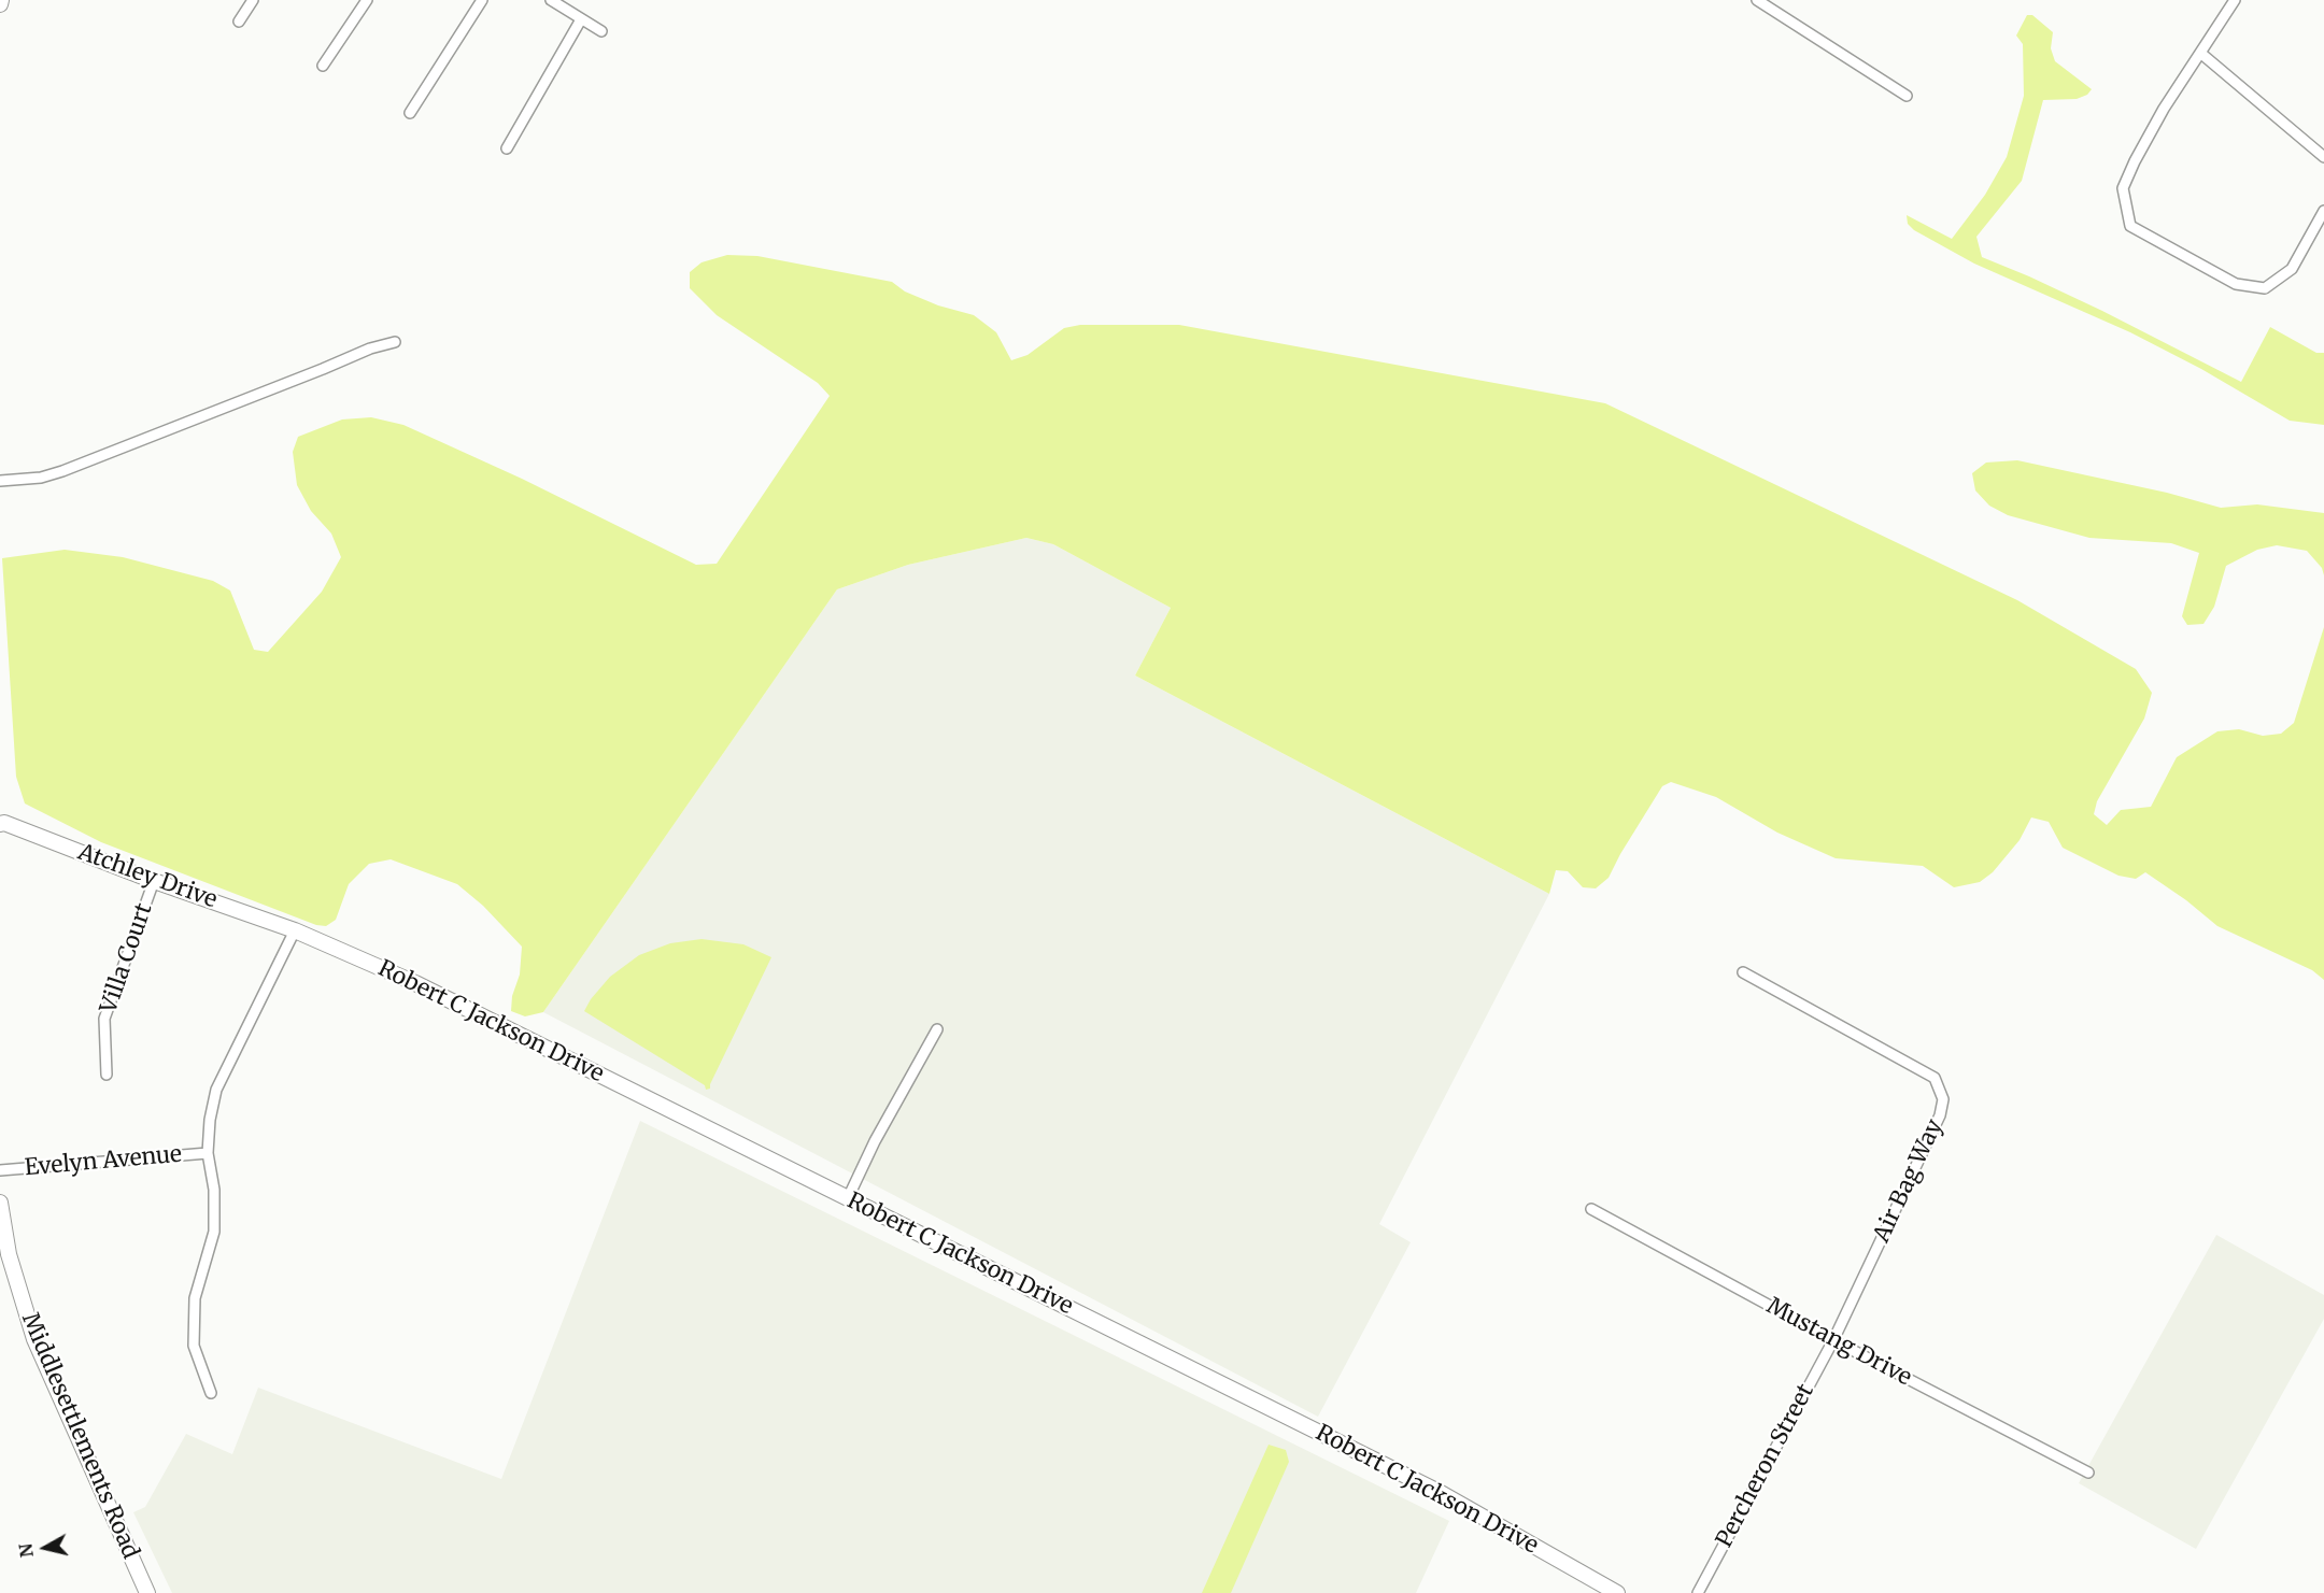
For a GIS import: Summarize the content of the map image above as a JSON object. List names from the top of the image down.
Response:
{
  "streets": {
    "main road": ["Atchley Drive", "Robert C Jackson Drive", "Middlesettlements Road"],
    "street": [
      "Villa Court",
      "Evelyn Avenue",
      "Air Bag Way",
      "Mustang Drive",
      "Percheron Street"
    ]
  },
  "crossings": [
    ["Atchley Drive", "Villa Court"],
    ["Atchley Drive", "Robert C Jackson Drive"],
    ["Air Bag Way", "Mustang Drive"],
    ["Air Bag Way", "Percheron Street"],
    ["Mustang Drive", "Percheron Street"]
  ],
  "north": "left"
}
